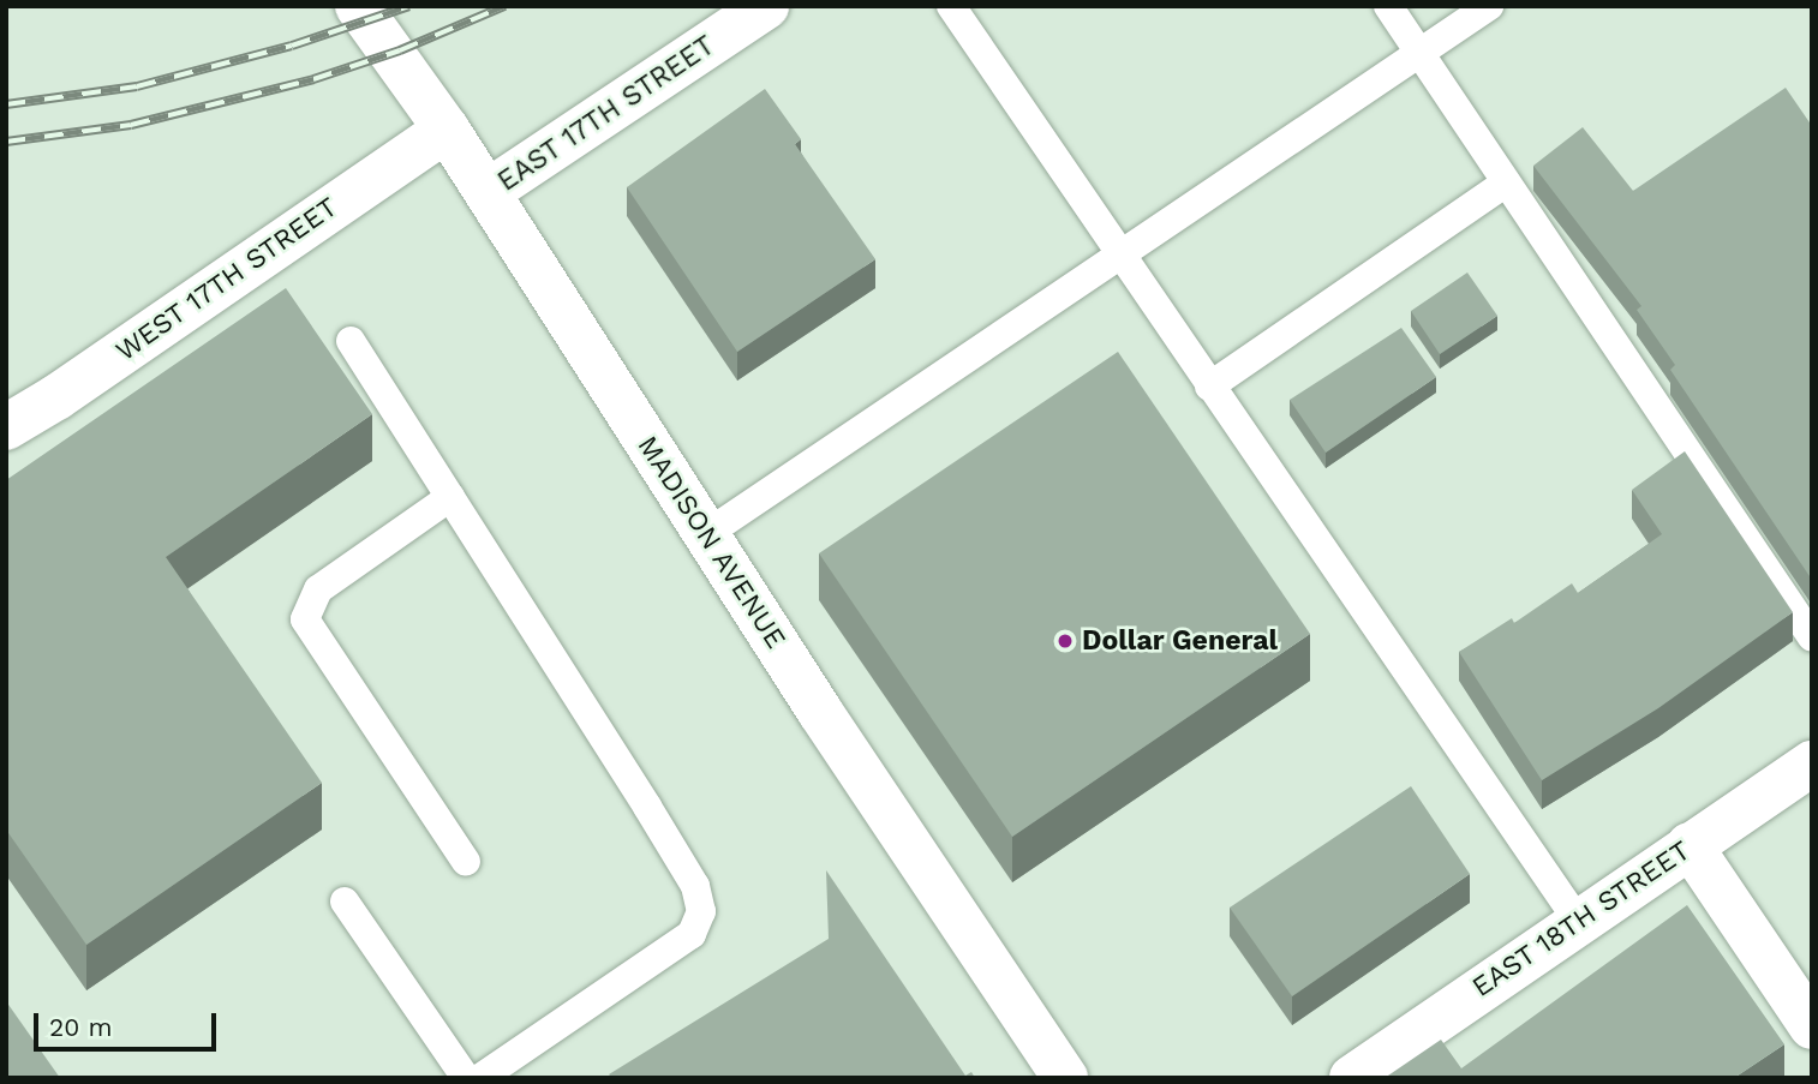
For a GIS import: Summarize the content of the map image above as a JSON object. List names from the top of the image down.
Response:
{
  "streets": {
    "street": [
      "EAST 17TH STREET",
      "WEST 17TH STREET",
      "MADISON AVENUE",
      "EAST 18TH STREET"
    ]
  },
  "crossings": [
    ["EAST 17TH STREET", "MADISON AVENUE"],
    ["WEST 17TH STREET", "MADISON AVENUE"]
  ],
  "places": ["Dollar General"],
  "scale_bar": "20 m"
}
